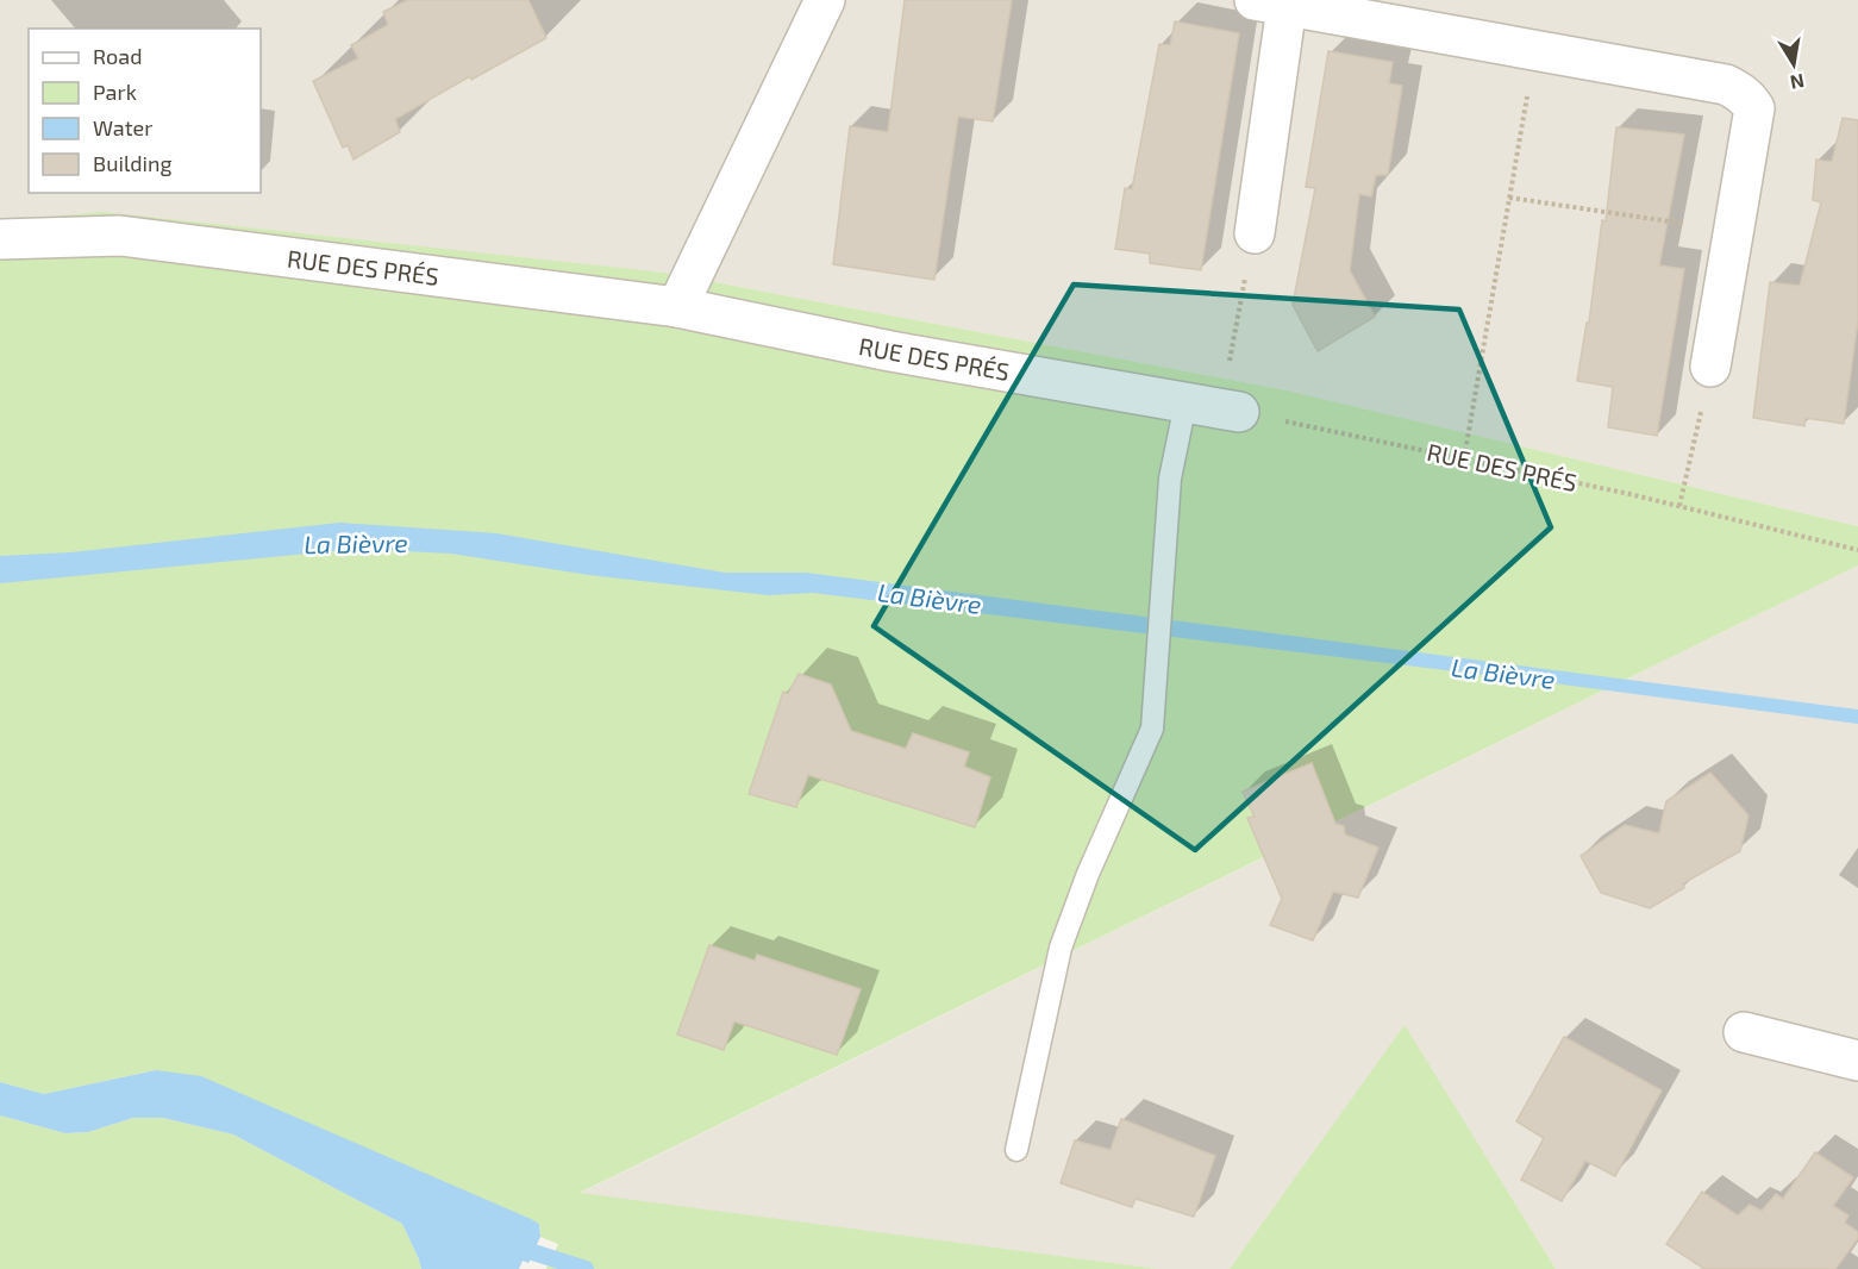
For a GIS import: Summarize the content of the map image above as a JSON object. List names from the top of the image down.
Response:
{
  "streets": {
    "street": ["RUE DES PRÉS"]
  },
  "water": ["La Bièvre"],
  "legend": [
    "Road",
    "Park",
    "Water",
    "Building"
  ],
  "north": "bottom"
}
